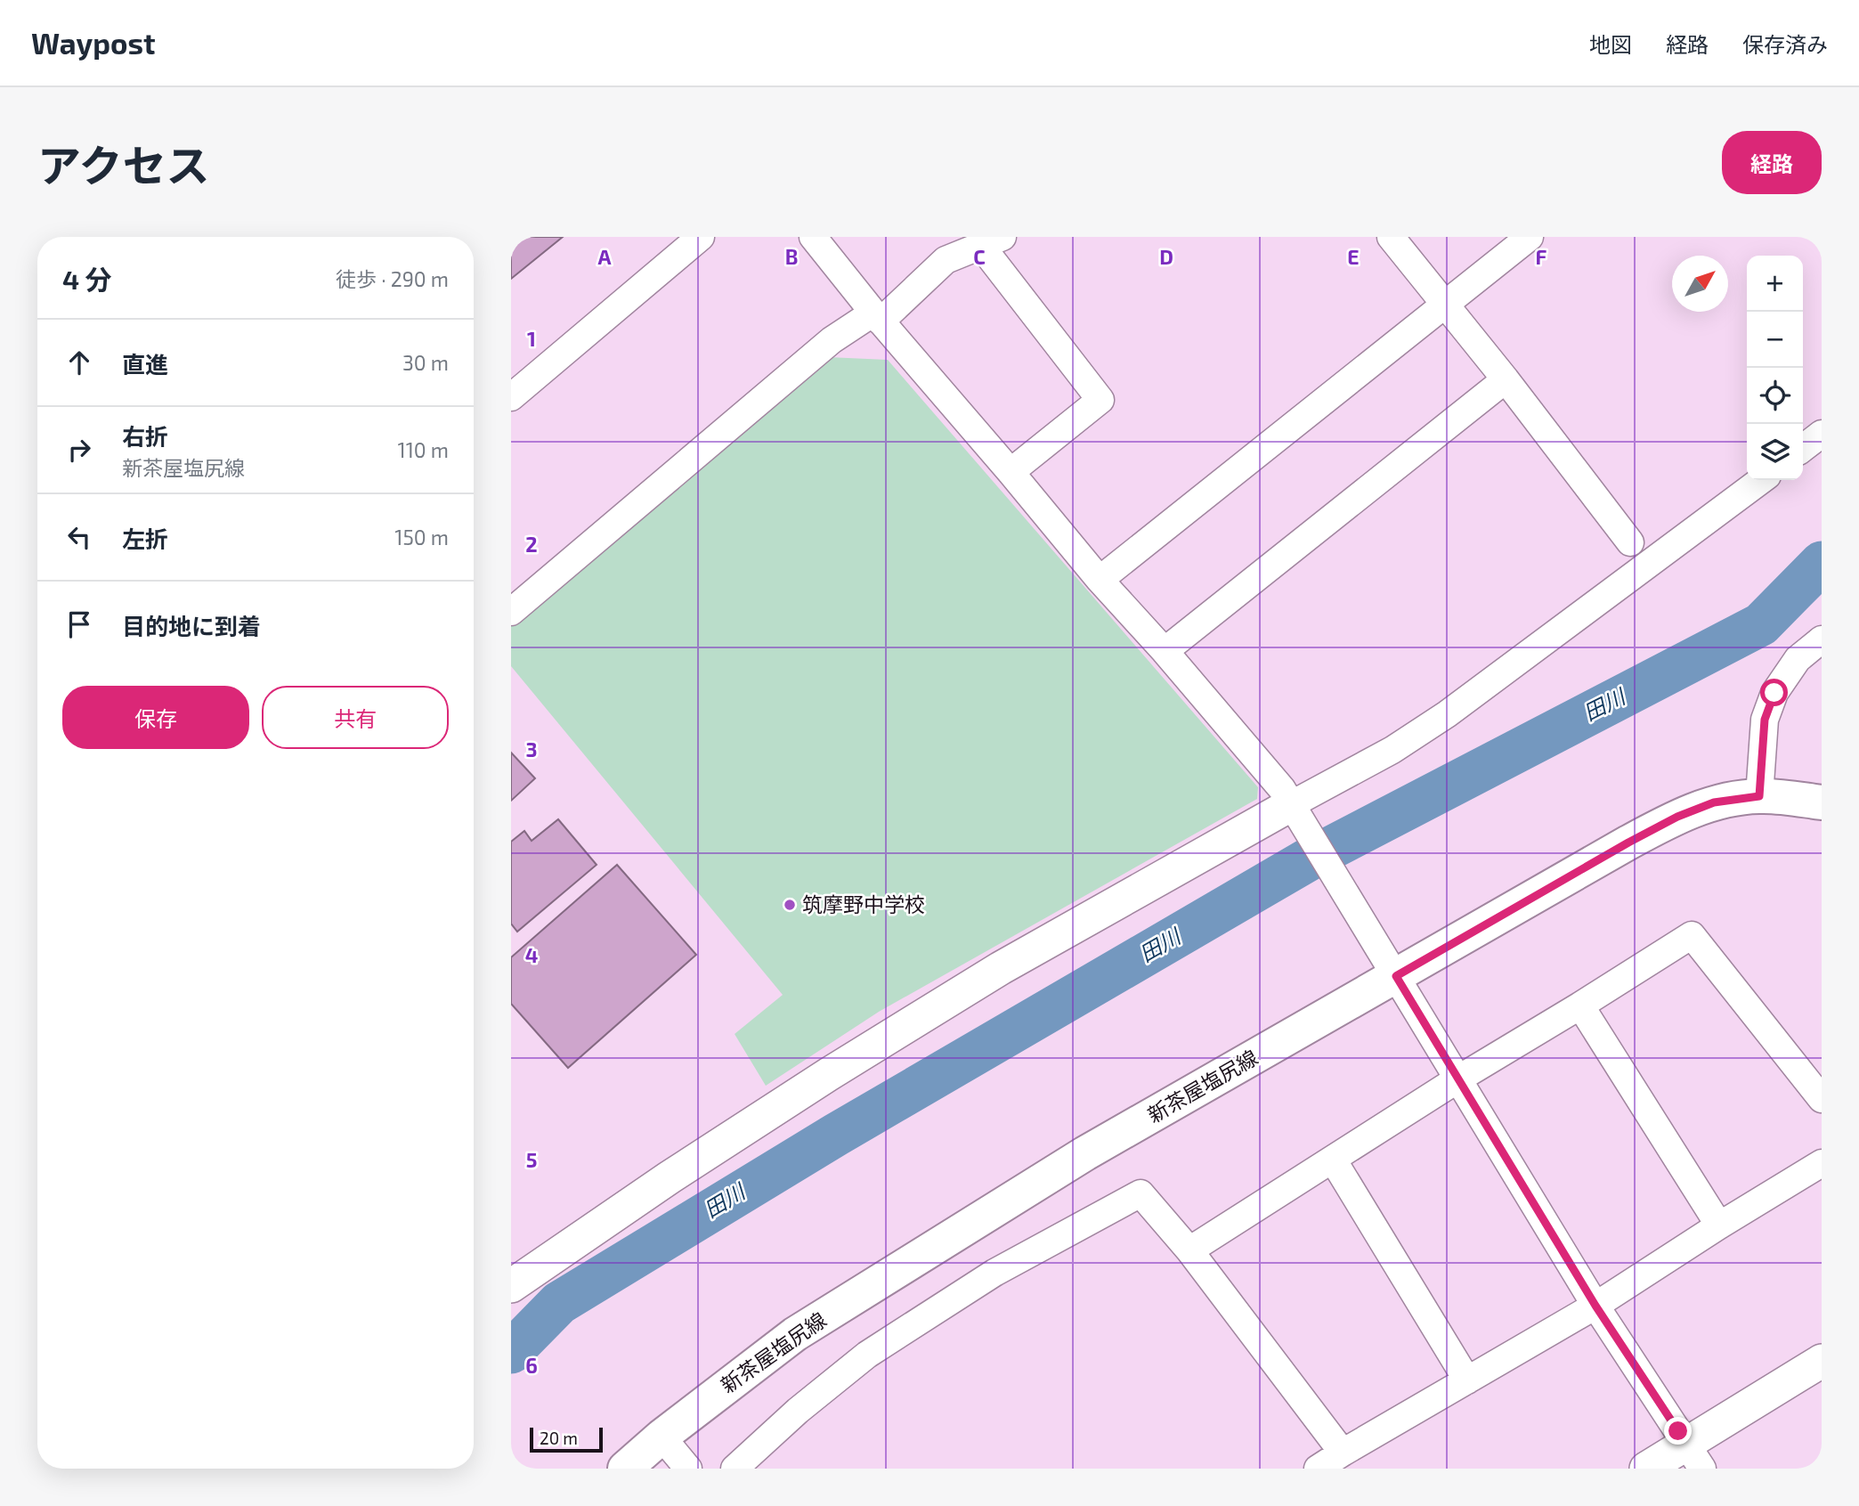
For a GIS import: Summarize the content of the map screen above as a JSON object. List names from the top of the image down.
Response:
{
  "streets": {
    "main road": ["新茶屋塩尻線"]
  },
  "water": ["田川"],
  "places": ["筑摩野中学校"],
  "scale_bar": "20 m",
  "north": "top right",
  "page": {
    "header": "Waypost",
    "nav": ["地図", "経路", "保存済み"],
    "title": "アクセス",
    "buttons": [
      "経路",
      ["保存", "共有"]
    ],
    "heading": ["4 分", "徒歩 · 290 m"],
    "map_buttons": ["+", "−"],
    "list": [
      ["直進", "30 m"],
      ["右折", "新茶屋塩尻線", "110 m"],
      ["左折", "150 m"],
      "目的地に到着"
    ],
    "scale": "20 m"
  },
  "grid": {
    "columns": [
      "A",
      "B",
      "C",
      "D",
      "E",
      "F"
    ],
    "rows": [
      "1",
      "2",
      "3",
      "4",
      "5",
      "6"
    ]
  }
}
